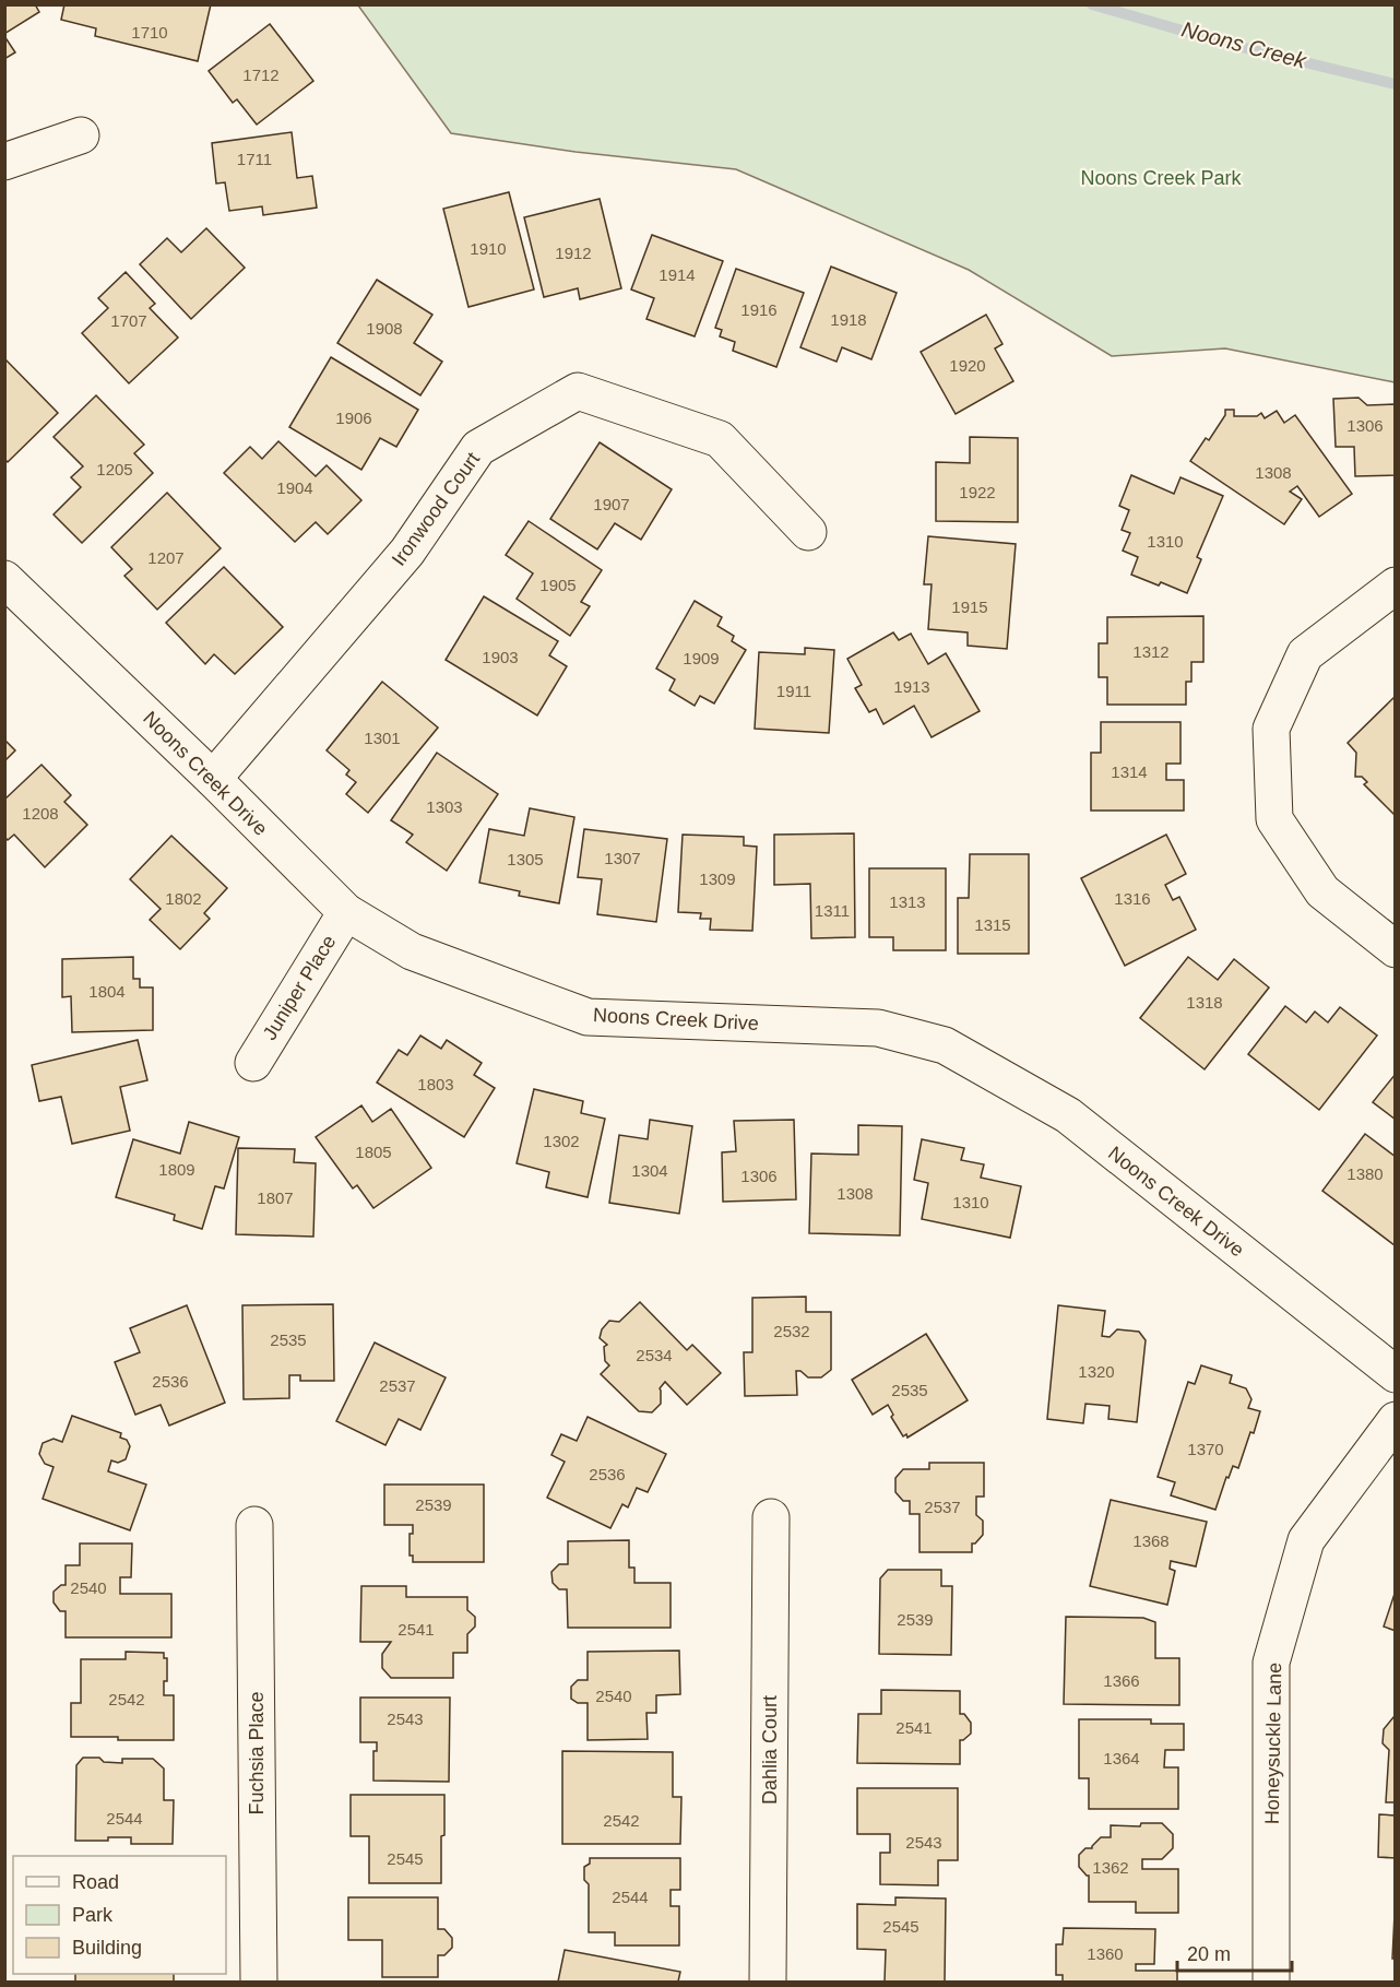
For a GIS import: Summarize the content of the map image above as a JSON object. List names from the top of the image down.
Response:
{
  "streets": {
    "street": [
      "Ironwood Court",
      "Noons Creek Drive",
      "Juniper Place",
      "Honeysuckle Lane",
      "Dahlia Court",
      "Fuchsia Place"
    ]
  },
  "crossings": [
    ["Ironwood Court", "Noons Creek Drive"],
    ["Noons Creek Drive", "Juniper Place"]
  ],
  "water": ["Noons Creek"],
  "parks": ["Noons Creek Park"],
  "house_numbers": [
    "1710",
    "1712",
    "1711",
    "1910",
    "1912",
    "1914",
    "1916",
    "1918",
    "1707",
    "1908",
    "1920",
    "1906",
    "1306",
    "1205",
    "1308",
    "1904",
    "1922",
    "1907",
    "1310",
    "1207",
    "1905",
    "1915",
    "1312",
    "1903",
    "1909",
    "1913",
    "1911",
    "1301",
    "1314",
    "1303",
    "1208",
    "1307",
    "1305",
    "1309",
    "1802",
    "1316",
    "1313",
    "1311",
    "1315",
    "1804",
    "1318",
    "1803",
    "1302",
    "1805",
    "1809",
    "1304",
    "1380",
    "1306",
    "1308",
    "1807",
    "1310",
    "2532",
    "2535",
    "2534",
    "1320",
    "2536",
    "2537",
    "2535",
    "1370",
    "2536",
    "2539",
    "2537",
    "1368",
    "2540",
    "2539",
    "2541",
    "1366",
    "2540",
    "2542",
    "2543",
    "2541",
    "1364",
    "2544",
    "2542",
    "2543",
    "2545",
    "1362",
    "2544",
    "2545",
    "1360"
  ],
  "legend": ["Road", "Park", "Building"],
  "scale_bar": "20 m"
}
